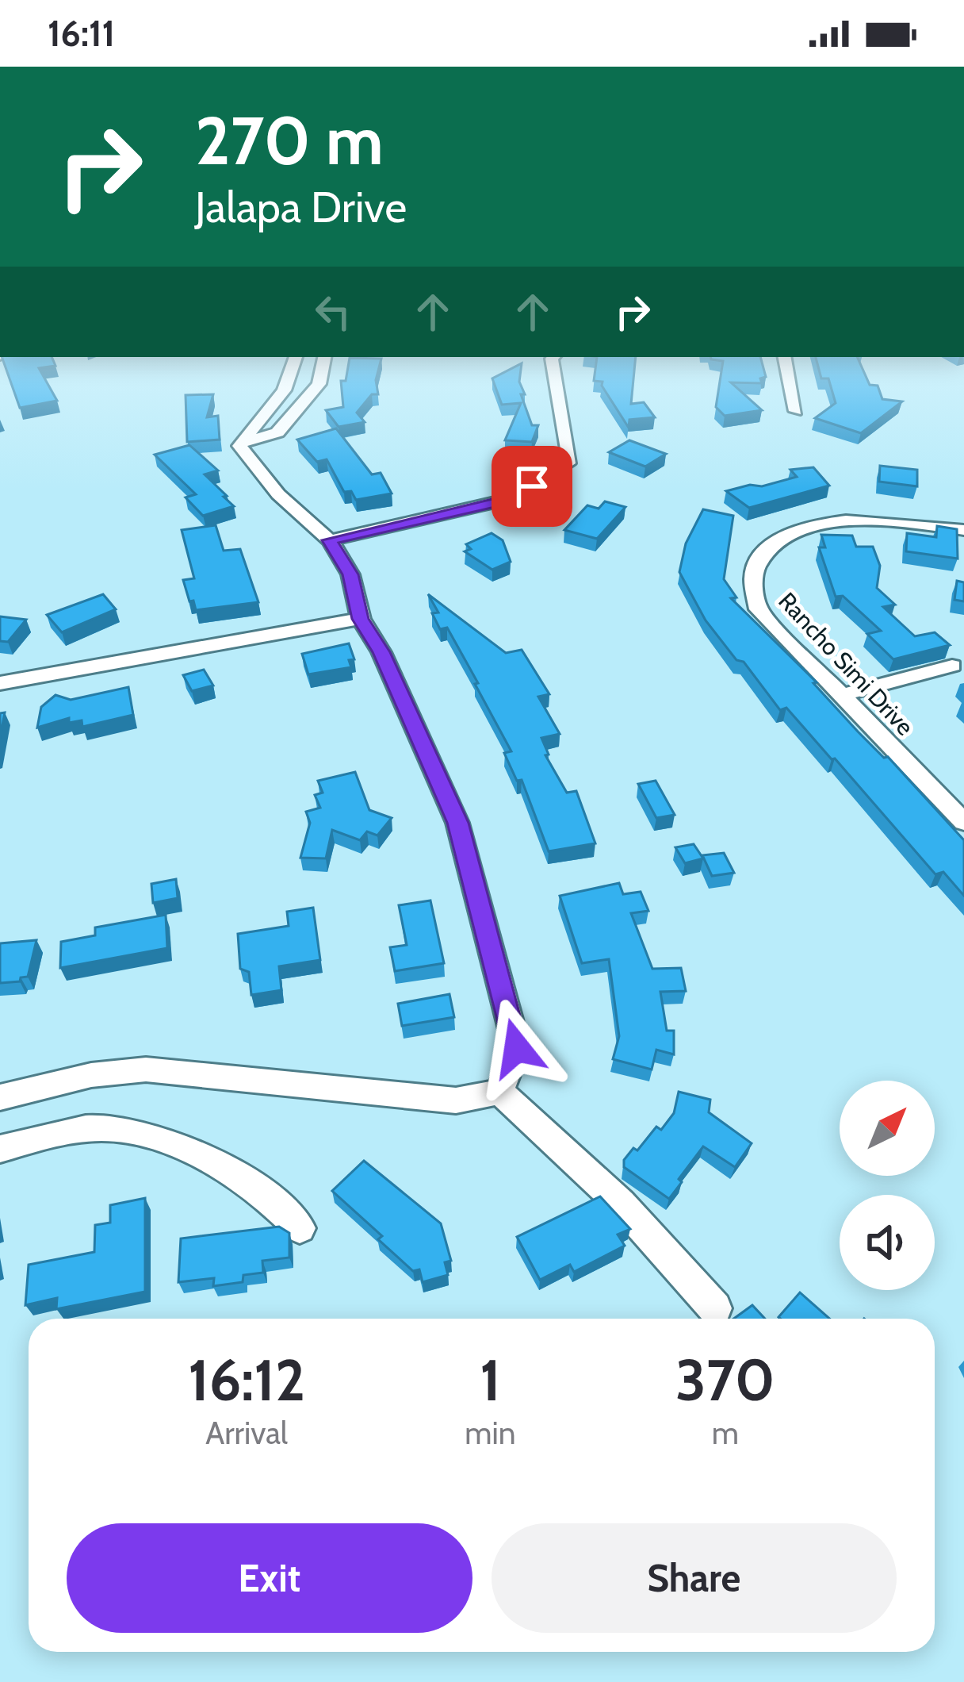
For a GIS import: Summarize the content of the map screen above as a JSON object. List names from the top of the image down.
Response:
{
  "streets": {
    "street": ["Rancho Simi Drive"]
  },
  "north": "top right",
  "page": {
    "status": "16:11",
    "turn": ["270 m", "Jalapa Drive"],
    "eta": [
      "16:12",
      "Arrival",
      "1",
      "min",
      "370",
      "m"
    ],
    "buttons": ["Exit", "Share"]
  }
}
